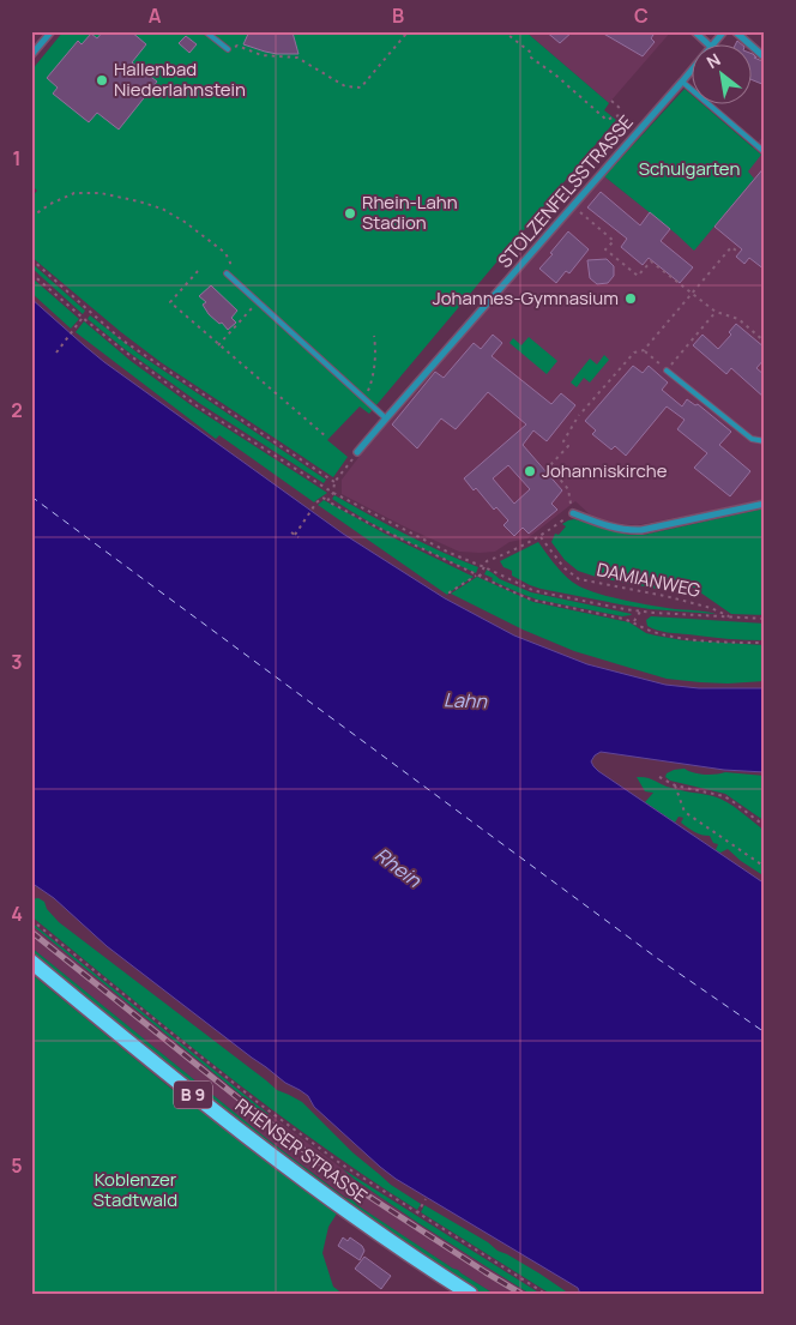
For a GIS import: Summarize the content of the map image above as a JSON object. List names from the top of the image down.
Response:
{
  "streets": {
    "main road": ["B 9", "RHENSER STRASSE"],
    "street": ["STOLZENFELSSTRASSE"],
    "path": ["DAMIANWEG"]
  },
  "water": ["Lahn", "Rhein"],
  "parks": ["Schulgarten", "Koblenzer Stadtwald"],
  "places": [
    "Hallenbad Niederlahnstein",
    "Rhein-Lahn Stadion",
    "Johannes-Gymnasium",
    "Johanniskirche"
  ],
  "north": "top left",
  "grid": {
    "columns": ["A", "B", "C"],
    "rows": [
      "1",
      "2",
      "3",
      "4",
      "5"
    ]
  }
}
